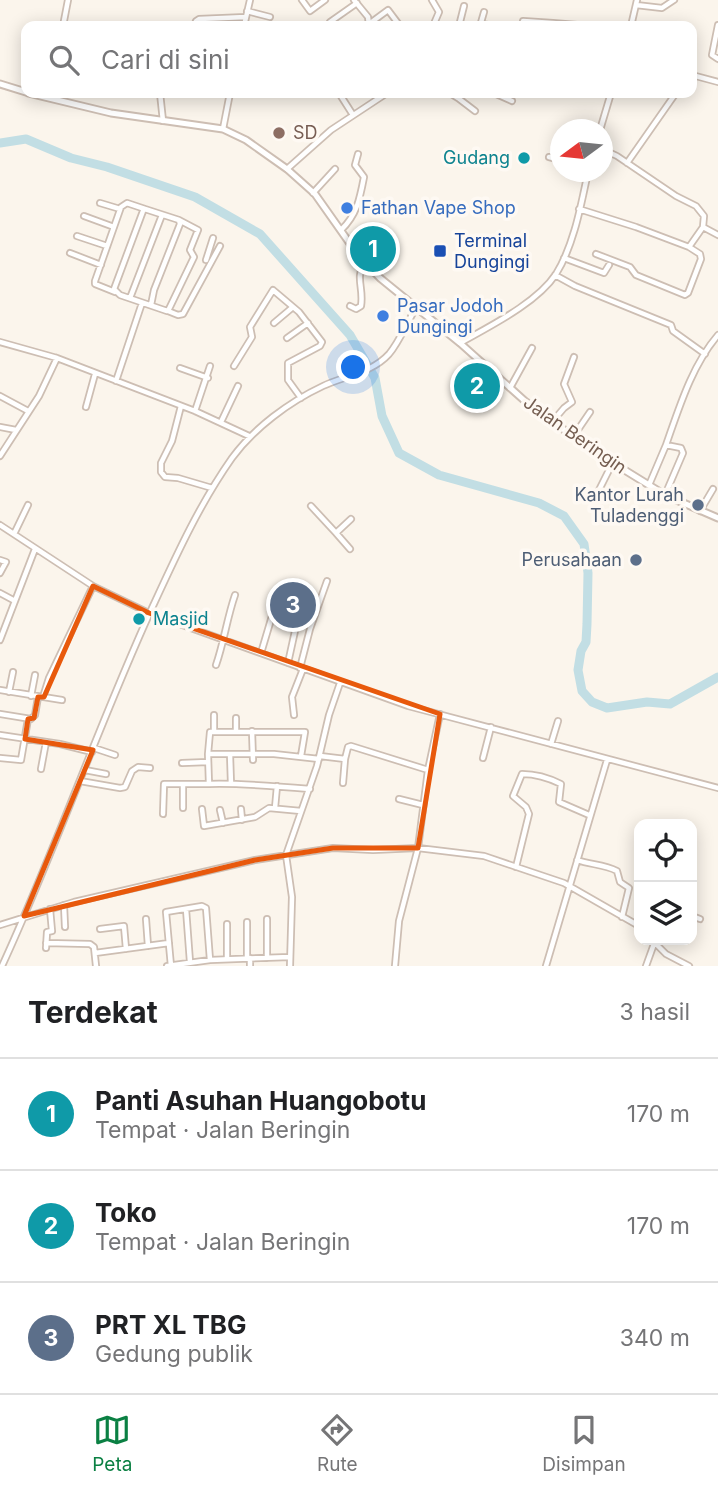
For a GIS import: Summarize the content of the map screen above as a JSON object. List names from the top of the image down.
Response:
{
  "streets": {
    "street": ["Jalan Beringin"]
  },
  "places": {
    "other": [
      "SD",
      "Gudang",
      "Fathan Vape Shop",
      "Pasar Jodoh Dungingi",
      "Kantor Lurah Tuladenggi",
      "Perusahaan",
      "Masjid"
    ],
    "transit": ["Terminal Dungingi"]
  },
  "north": "left",
  "page": {
    "search": "Cari di sini",
    "pins": ["1", "2", "3"],
    "heading": ["Terdekat", "3 hasil"],
    "list": [
      {
        "mark": "1",
        "name": "Panti Asuhan Huangobotu",
        "note": "Tempat · Jalan Beringin",
        "value": "170 m"
      },
      {
        "mark": "2",
        "name": "Toko",
        "note": "Tempat · Jalan Beringin",
        "value": "170 m"
      },
      {
        "mark": "3",
        "name": "PRT XL TBG",
        "note": "Gedung publik",
        "value": "340 m"
      }
    ],
    "nav": ["Peta", "Rute", "Disimpan"]
  }
}
